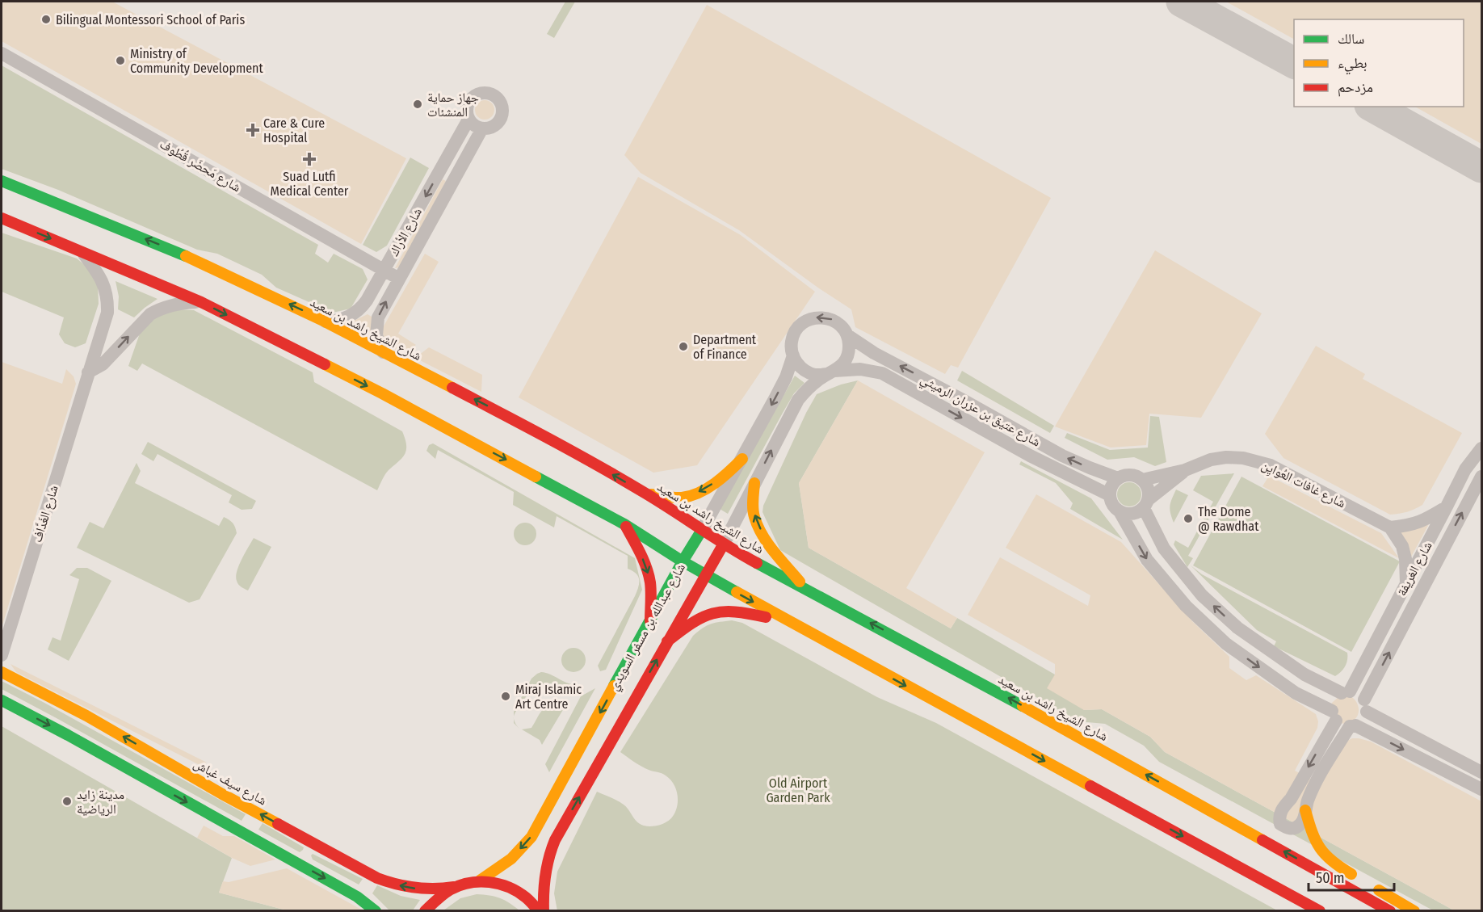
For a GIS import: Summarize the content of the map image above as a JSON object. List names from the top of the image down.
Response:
{
  "streets": {
    "main road": ["شارع الشيخ راشد بن سعيد", "شارع عبدالله بن مسفر السويدي", "شارع سيف غباش"],
    "street": [
      "شارع مَحضَر قُطُوف",
      "شارع الأراك",
      "شارع عتيق بن عزران الرميثي",
      "شارع غافات العُوايِن",
      "شارع الغَدَّاف",
      "شارع الغريفة"
    ]
  },
  "crossings": [
    ["شارع مَحضَر قُطُوف", "شارع الأراك"],
    ["شارع الأراك", "شارع الشيخ راشد بن سعيد"],
    ["شارع الشيخ راشد بن سعيد", "شارع عبدالله بن مسفر السويدي"],
    ["شارع عتيق بن عزران الرميثي", "شارع غافات العُوايِن"],
    ["شارع عتيق بن عزران الرميثي", "شارع عبدالله بن مسفر السويدي"]
  ],
  "parks": ["Old Airport Garden Park"],
  "places": {
    "other": [
      "Bilingual Montessori School of Paris",
      "Ministry of Community Development",
      "جهاز حماية المنشئات",
      "Department of Finance",
      "The Dome @ Rawdhat",
      "Miraj Islamic Art Centre",
      "مدينة زايد الرياضية"
    ],
    "health": ["Care & Cure Hospital", "Suad Lutfi Medical Center"]
  },
  "legend": ["سالك", "بطيء", "مزدحم"],
  "scale_bar": "50 m"
}
